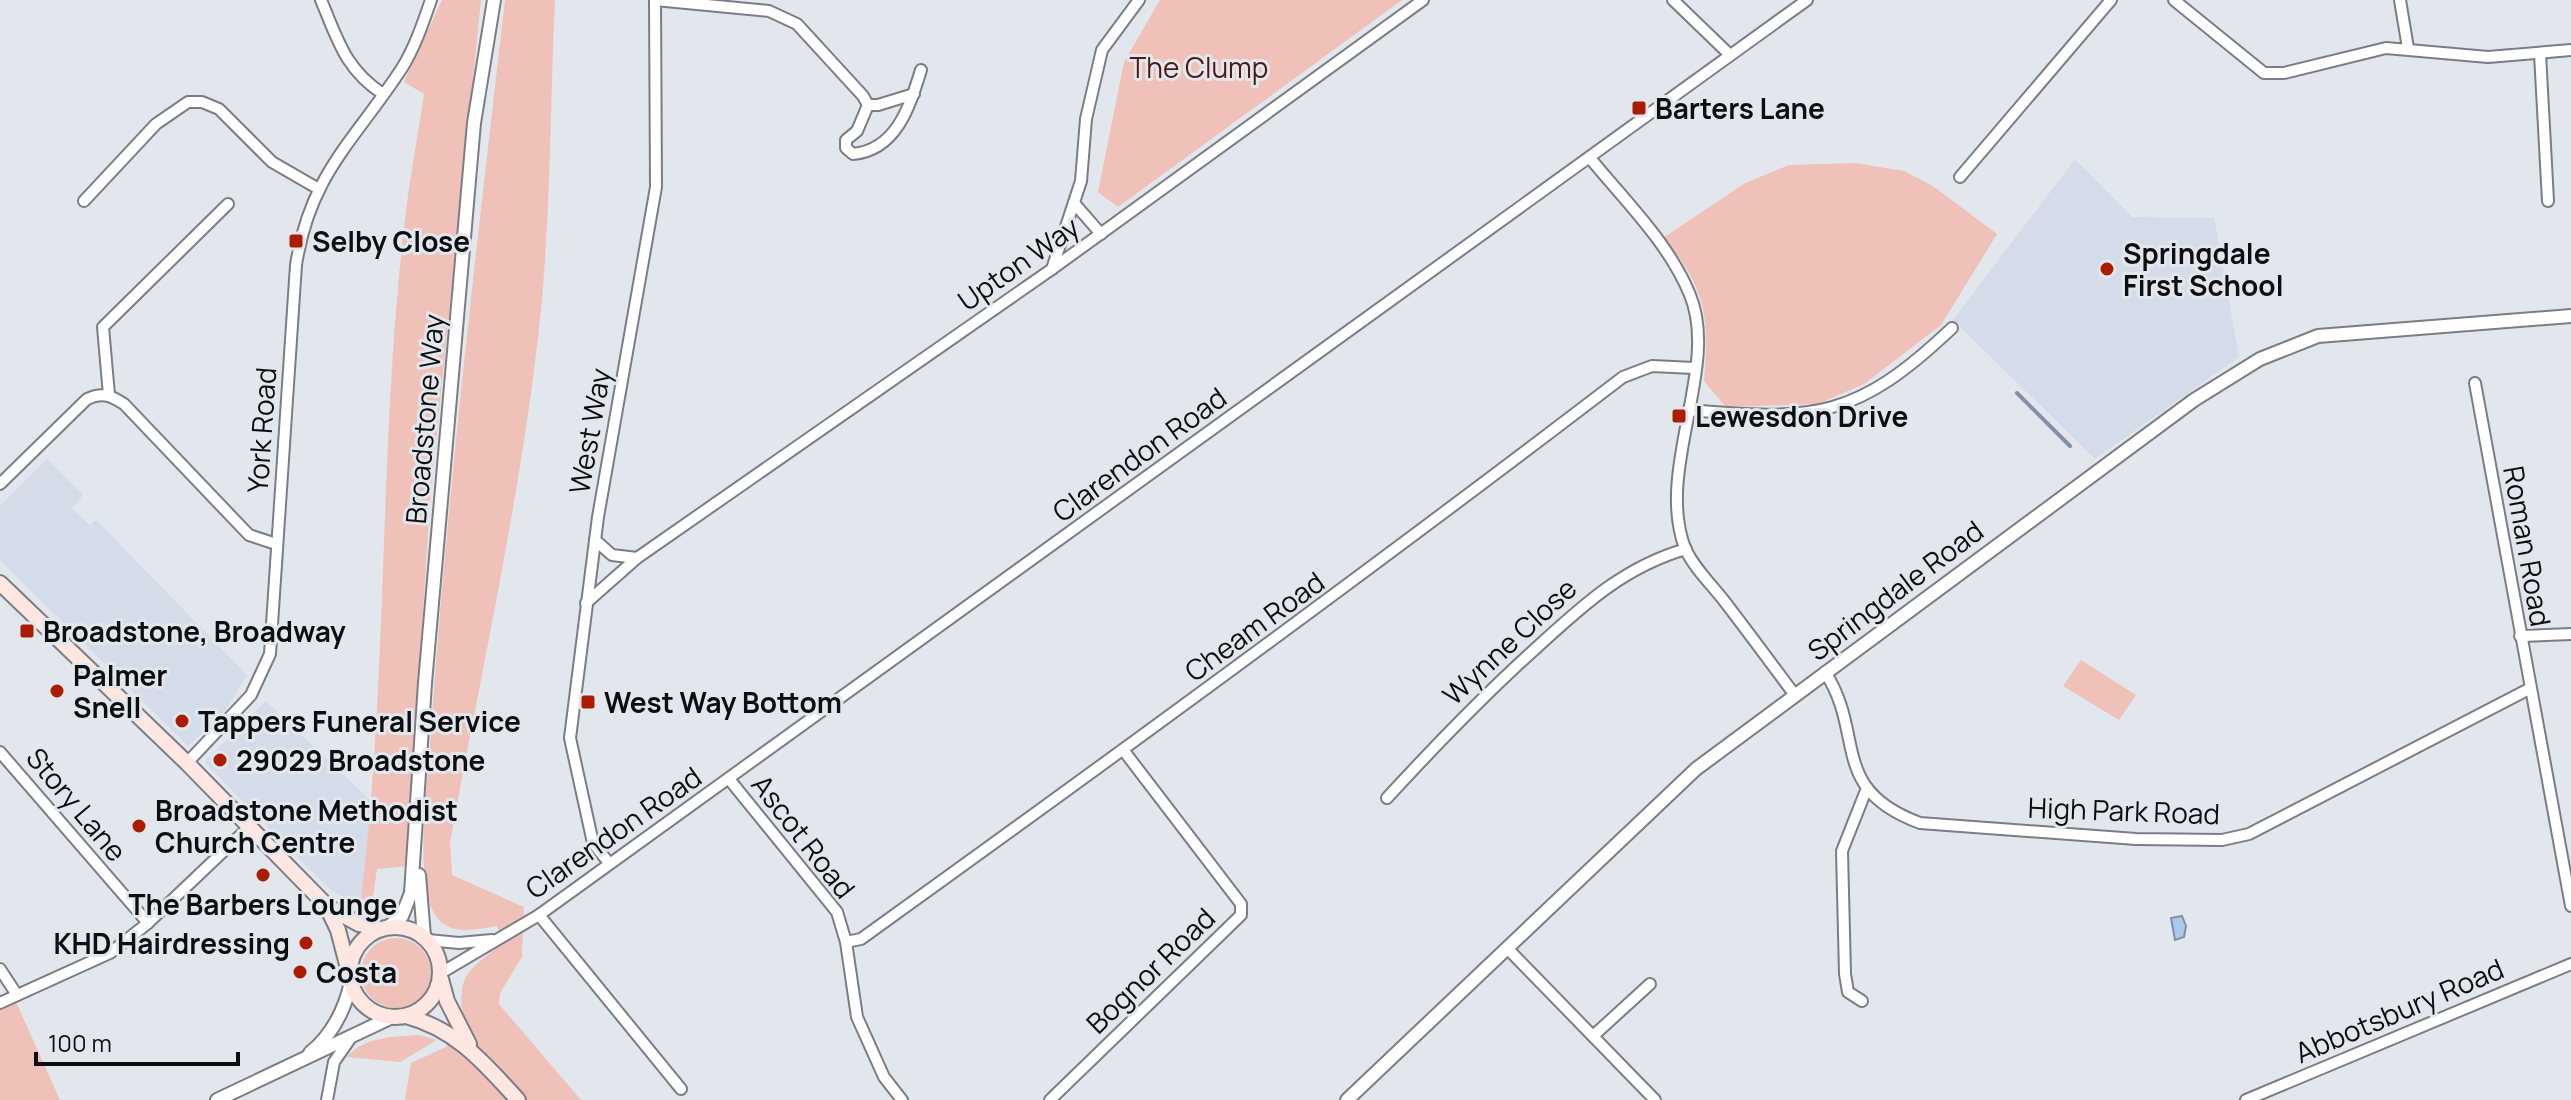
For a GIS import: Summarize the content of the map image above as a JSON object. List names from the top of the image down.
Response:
{
  "streets": {
    "street": [
      "Upton Way",
      "Broadstone Way",
      "York Road",
      "West Way",
      "Clarendon Road",
      "Roman Road",
      "Springdale Road",
      "Cheam Road",
      "Wynne Close",
      "Story Lane",
      "High Park Road",
      "Ascot Road",
      "Bognor Road",
      "Abbotsbury Road"
    ]
  },
  "crossings": [
    ["Upton Way", "West Way"],
    ["Broadstone Way", "Clarendon Road"],
    ["West Way", "Clarendon Road"],
    ["Clarendon Road", "Ascot Road"],
    ["Roman Road", "High Park Road"],
    ["Springdale Road", "High Park Road"],
    ["Cheam Road", "Ascot Road"],
    ["Cheam Road", "Bognor Road"]
  ],
  "parks": ["The Clump"],
  "places": {
    "transit": [
      "Barters Lane",
      "Selby Close",
      "Lewesdon Drive",
      "Broadstone, Broadway",
      "West Way Bottom"
    ],
    "other": [
      "Springdale First School",
      "Palmer Snell",
      "Tappers Funeral Service",
      "29029 Broadstone",
      "Broadstone Methodist Church Centre",
      "The Barbers Lounge",
      "KHD Hairdressing",
      "Costa"
    ]
  },
  "scale_bar": "100 m"
}
